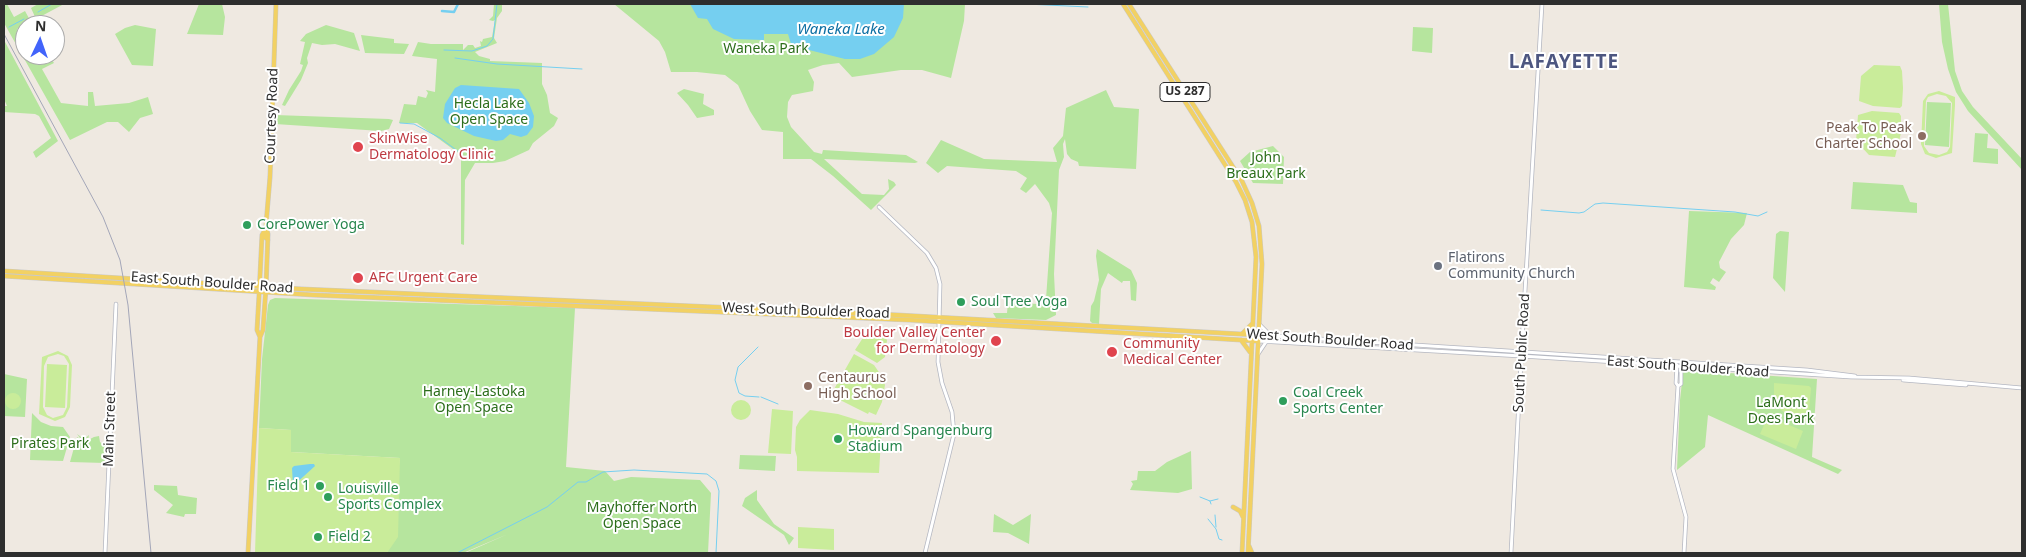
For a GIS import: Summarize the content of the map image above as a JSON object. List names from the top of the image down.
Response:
{
  "streets": {
    "main road": [
      "US 287",
      "Courtesy Road",
      "East South Boulder Road",
      "West South Boulder Road"
    ],
    "street": ["South Public Road", "Main Street"]
  },
  "crossings": [
    ["US 287", "West South Boulder Road"],
    ["Courtesy Road", "East South Boulder Road"],
    ["East South Boulder Road", "West South Boulder Road"],
    ["East South Boulder Road", "South Public Road"],
    ["West South Boulder Road", "South Public Road"]
  ],
  "districts": ["LAFAYETTE"],
  "water": ["Waneka Lake"],
  "parks": [
    "Waneka Park",
    "Hecla Lake Open Space",
    "John Breaux Park",
    "Harney-Lastoka Open Space",
    "LaMont Does Park",
    "Pirates Park",
    "Mayhoffer North Open Space"
  ],
  "places": [
    "Peak To Peak Charter School",
    "SkinWise Dermatology Clinic",
    "CorePower Yoga",
    "Flatirons Community Church",
    "AFC Urgent Care",
    "Soul Tree Yoga",
    "Boulder Valley Center for Dermatology",
    "Community Medical Center",
    "Centaurus High School",
    "Coal Creek Sports Center",
    "Howard Spangenburg Stadium",
    "Field 1",
    "Louisville Sports Complex",
    "Field 2"
  ],
  "north": "top"
}
